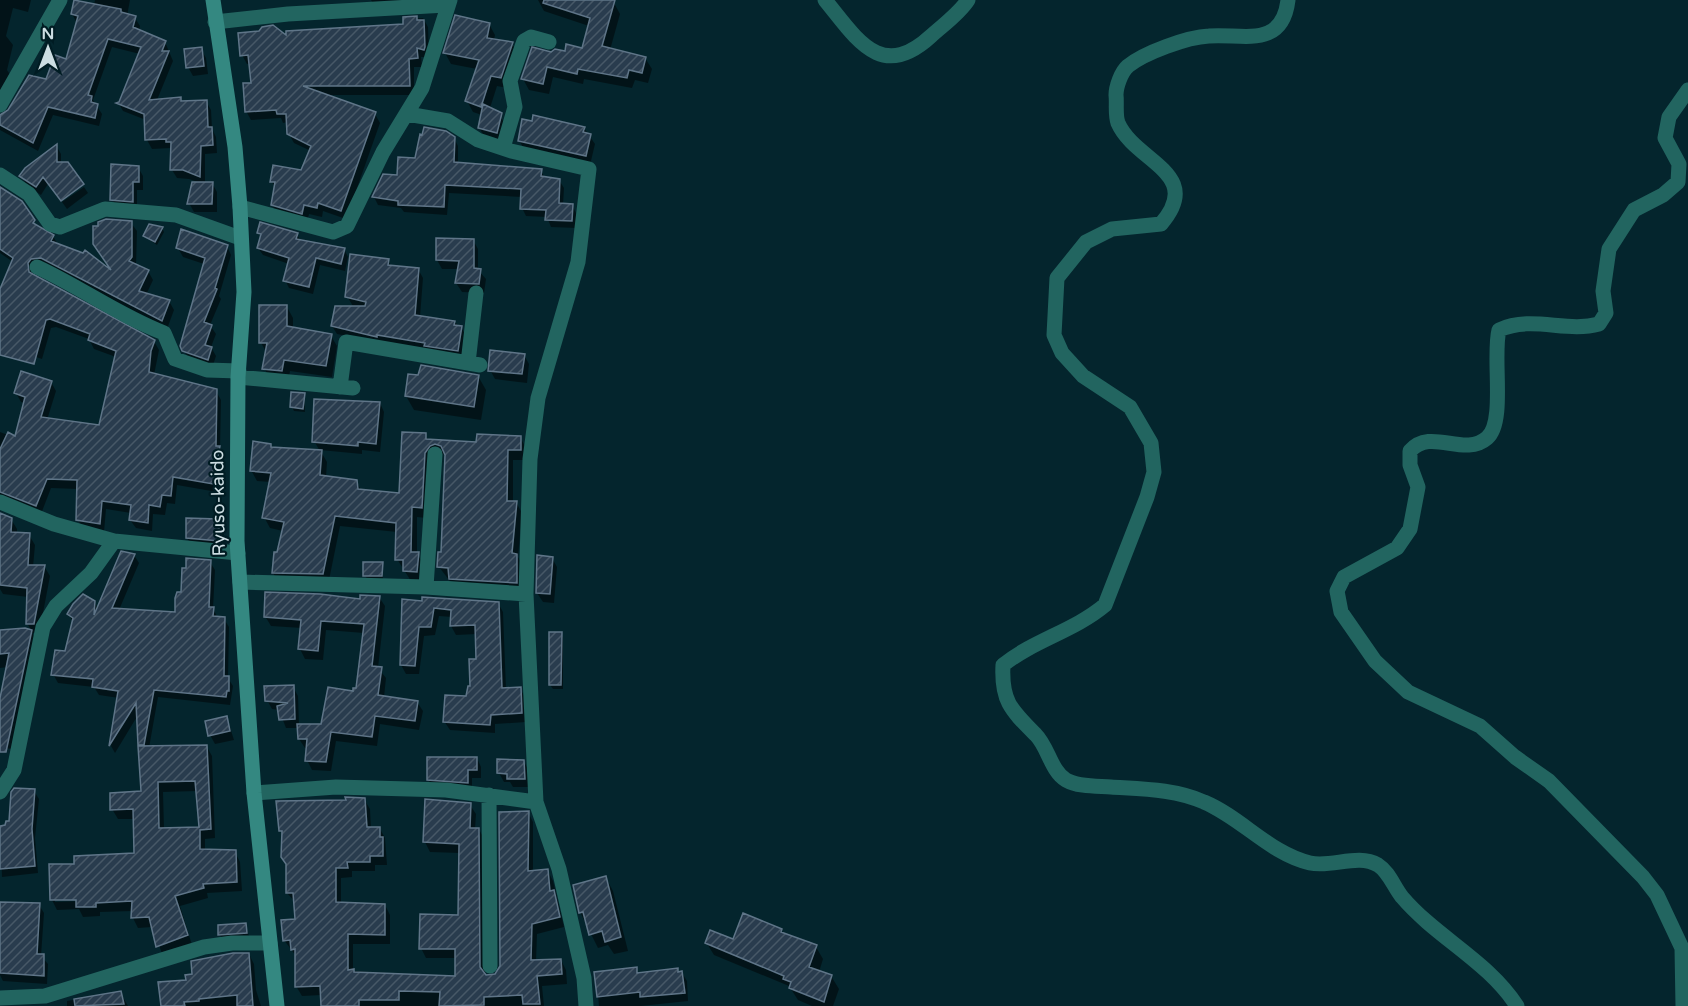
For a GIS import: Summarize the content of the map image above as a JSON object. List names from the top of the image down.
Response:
{
  "streets": {
    "main road": ["Ryuso-kaido"]
  },
  "north": "top"
}
